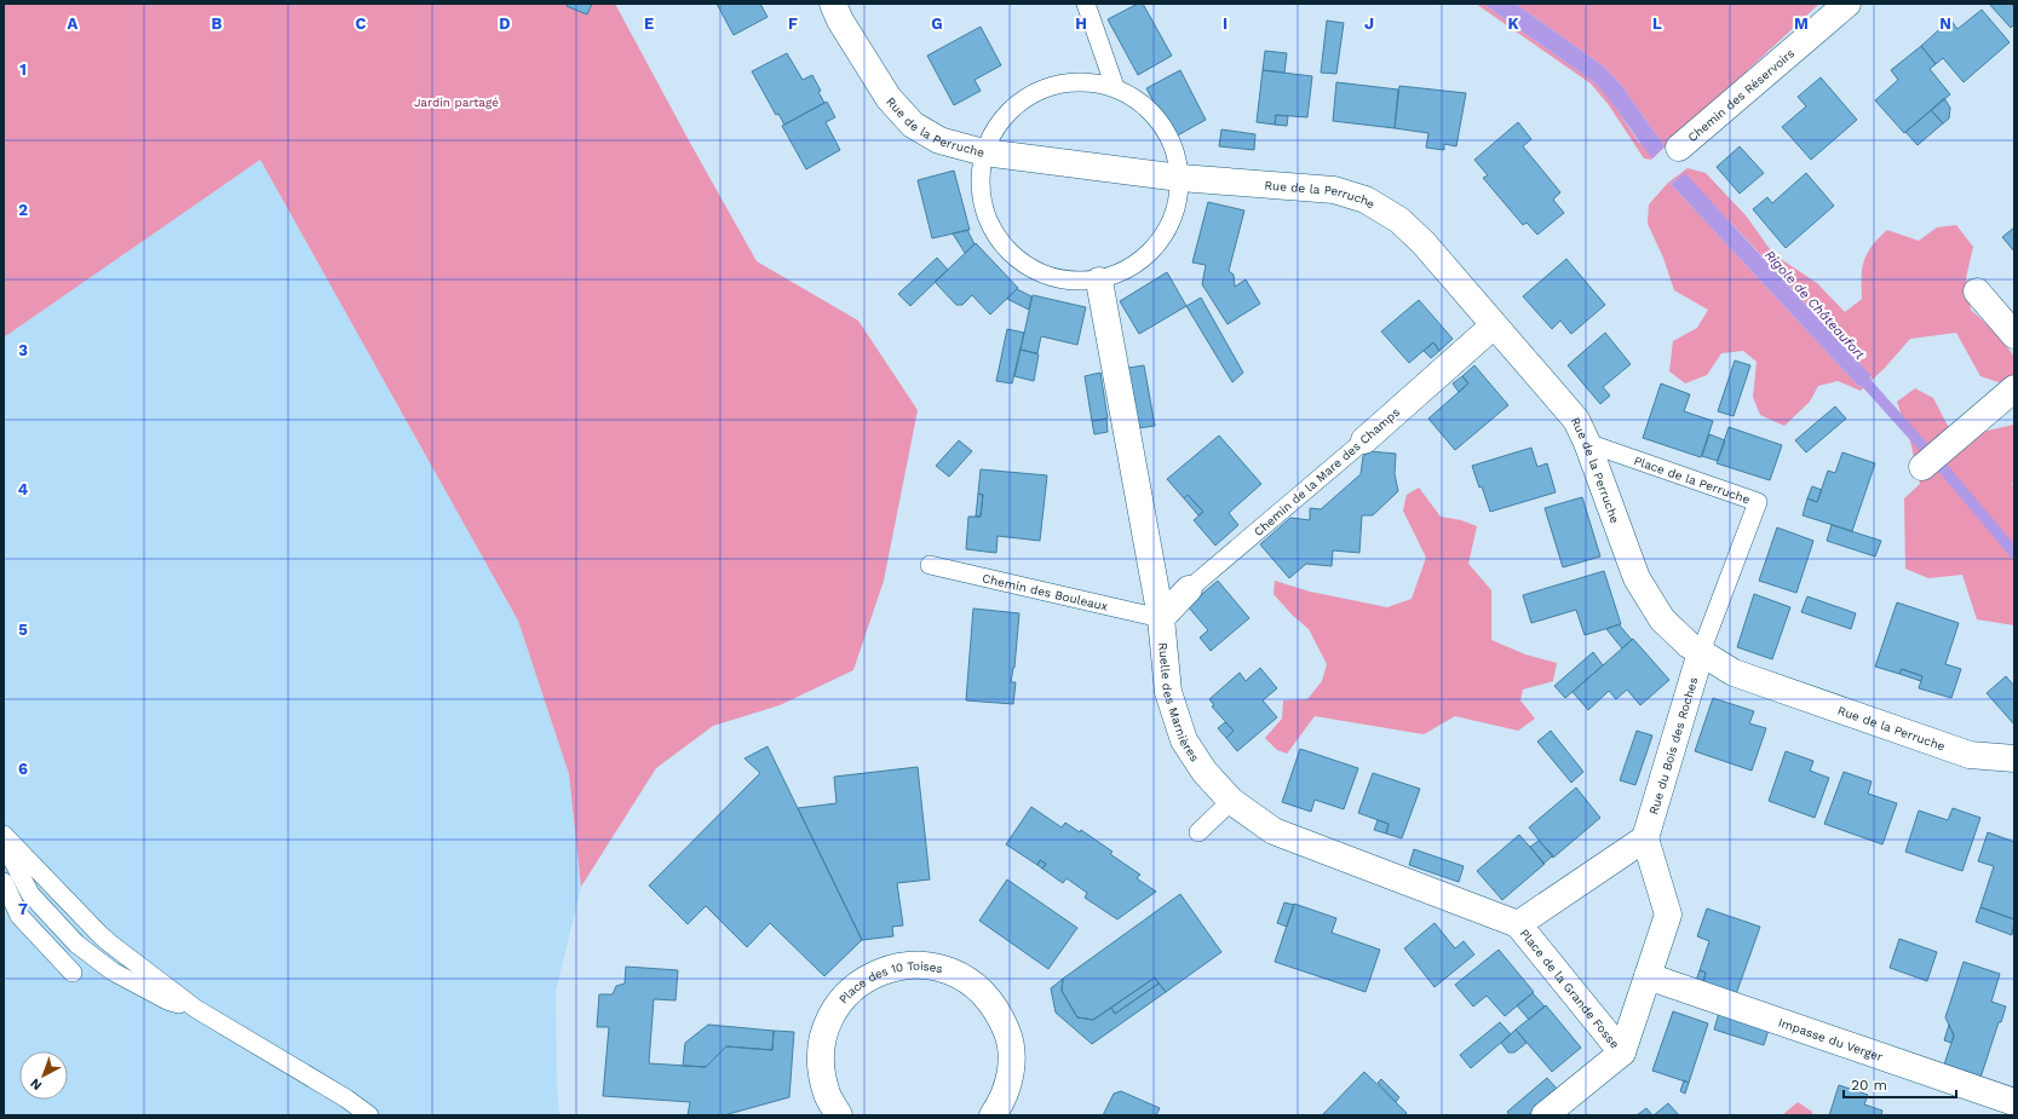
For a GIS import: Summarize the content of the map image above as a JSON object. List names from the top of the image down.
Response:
{
  "streets": {
    "street": [
      "Chemin des Réservoirs",
      "Rue de la Perruche",
      "Chemin de la Mare des Champs",
      "Ruelle des Marnières",
      "Rue du Bois des Roches",
      "Place des 10 Toises",
      "Place de la Grande Fosse",
      "Impasse du Verger"
    ],
    "lane": ["Place de la Perruche", "Chemin des Bouleaux"]
  },
  "crossings": [
    ["Rue de la Perruche", "Chemin de la Mare des Champs"],
    ["Rue de la Perruche", "Place de la Perruche"],
    ["Rue de la Perruche", "Rue du Bois des Roches"],
    ["Chemin de la Mare des Champs", "Chemin des Bouleaux"],
    ["Chemin de la Mare des Champs", "Ruelle des Marnières"],
    ["Place de la Perruche", "Rue du Bois des Roches"],
    ["Chemin des Bouleaux", "Ruelle des Marnières"],
    ["Ruelle des Marnières", "Place de la Grande Fosse"],
    ["Rue du Bois des Roches", "Place de la Grande Fosse"],
    ["Place de la Grande Fosse", "Impasse du Verger"]
  ],
  "water": ["Rigole de Châteaufort"],
  "parks": ["Jardin partagé"],
  "scale_bar": "20 m",
  "north": "bottom left",
  "grid": {
    "columns": [
      "A",
      "B",
      "C",
      "D",
      "E",
      "F",
      "G",
      "H",
      "I",
      "J",
      "K",
      "L",
      "M",
      "N"
    ],
    "rows": [
      "1",
      "2",
      "3",
      "4",
      "5",
      "6",
      "7"
    ]
  }
}
